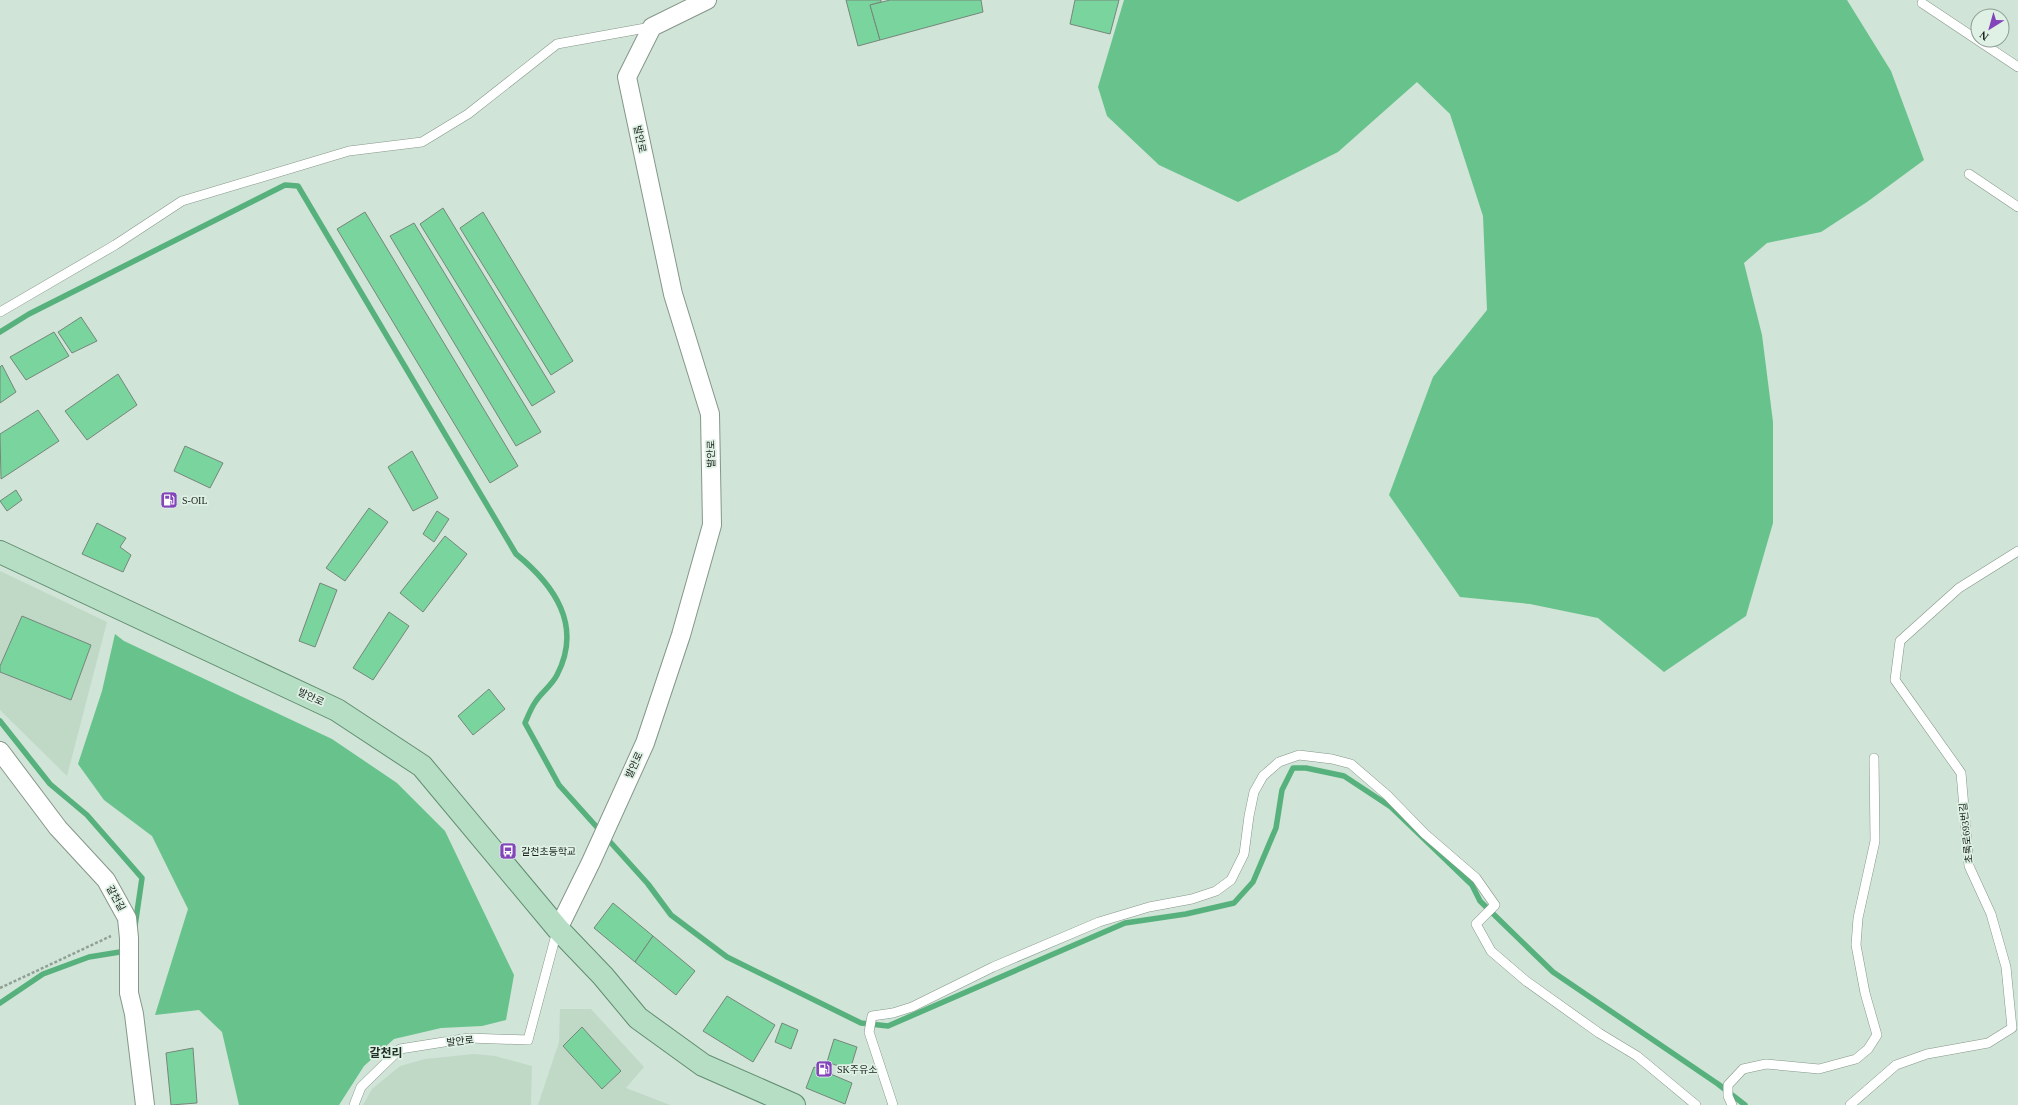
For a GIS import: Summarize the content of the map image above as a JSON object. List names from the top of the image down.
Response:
{
  "streets": {
    "main road": ["발안로"],
    "street": ["갈천길"],
    "lane": ["초록로693번길"]
  },
  "districts": ["갈천리"],
  "places": {
    "fuel station": ["S-OIL", "SK주유소"],
    "bus stop": ["갈천초등학교"]
  },
  "north": "bottom left"
}
